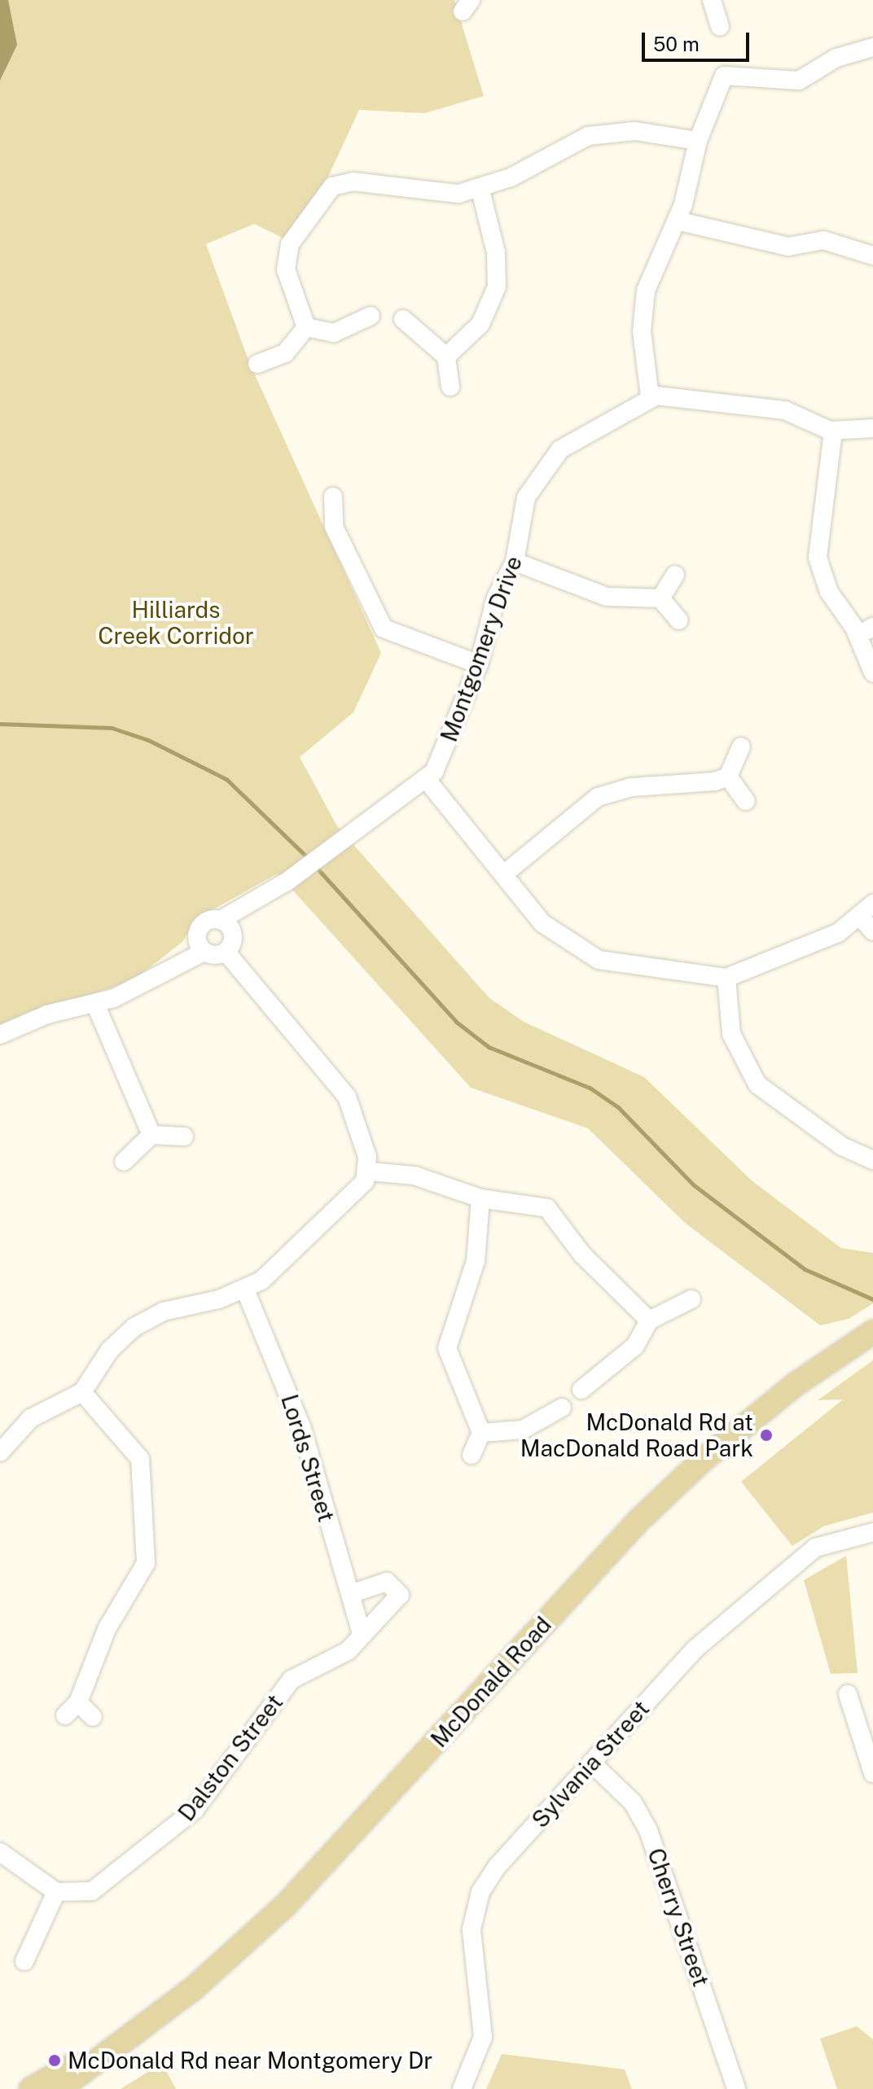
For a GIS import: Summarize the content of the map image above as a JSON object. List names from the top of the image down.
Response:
{
  "streets": {
    "main road": ["McDonald Road"],
    "street": [
      "Montgomery Drive",
      "Lords Street",
      "Dalston Street",
      "Sylvania Street",
      "Cherry Street"
    ]
  },
  "crossings": [
    ["Lords Street", "Dalston Street"],
    ["Sylvania Street", "Cherry Street"]
  ],
  "parks": ["Hilliards Creek Corridor"],
  "places": ["McDonald Rd at MacDonald Road Park", "McDonald Rd near Montgomery Dr"],
  "scale_bar": "50 m"
}
